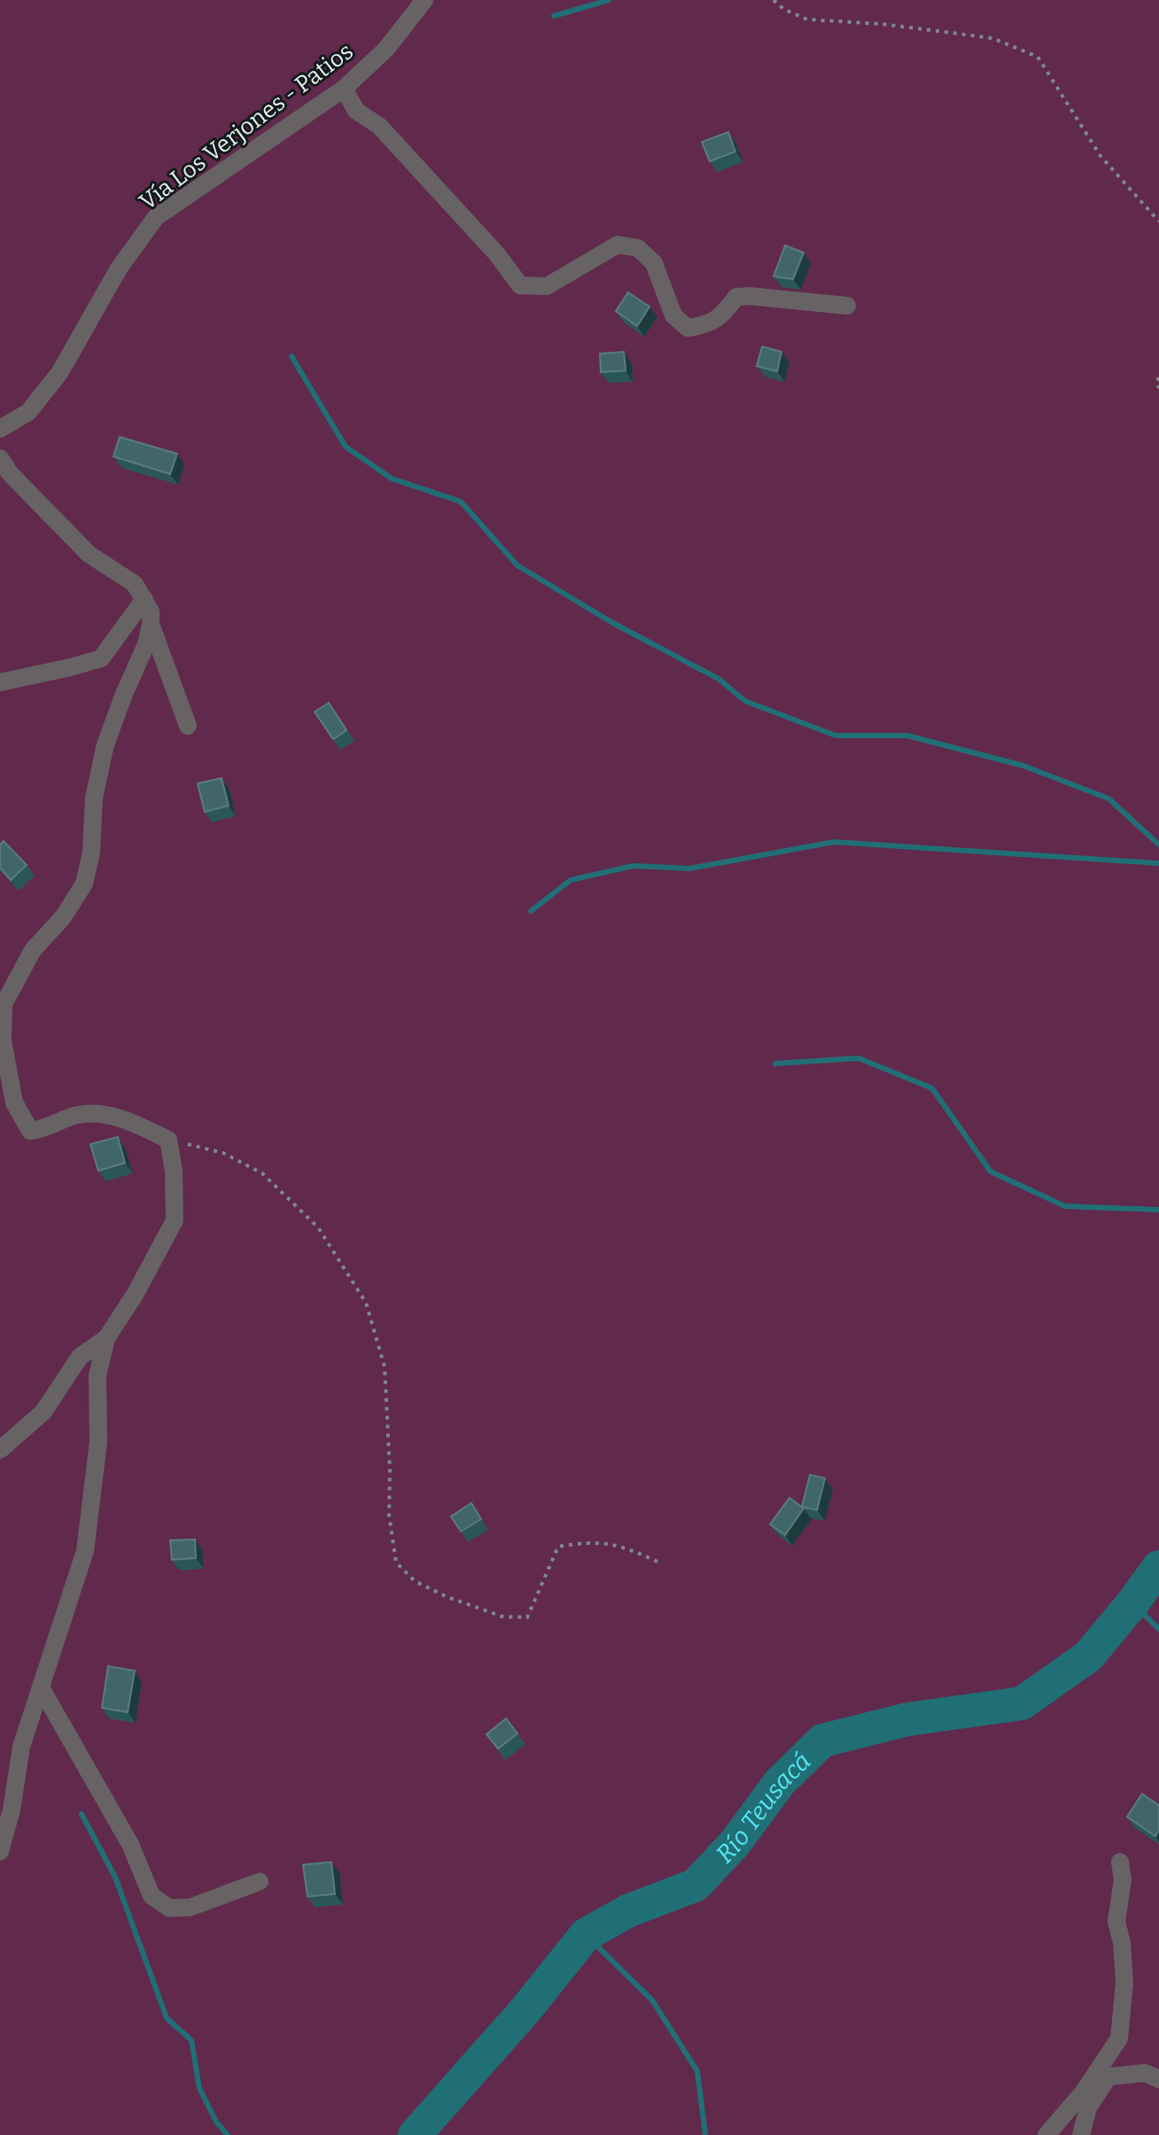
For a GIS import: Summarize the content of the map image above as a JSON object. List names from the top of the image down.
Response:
{
  "streets": {
    "street": ["Vía Los Verjones - Patios"]
  },
  "water": ["Río Teusacá"]
}
